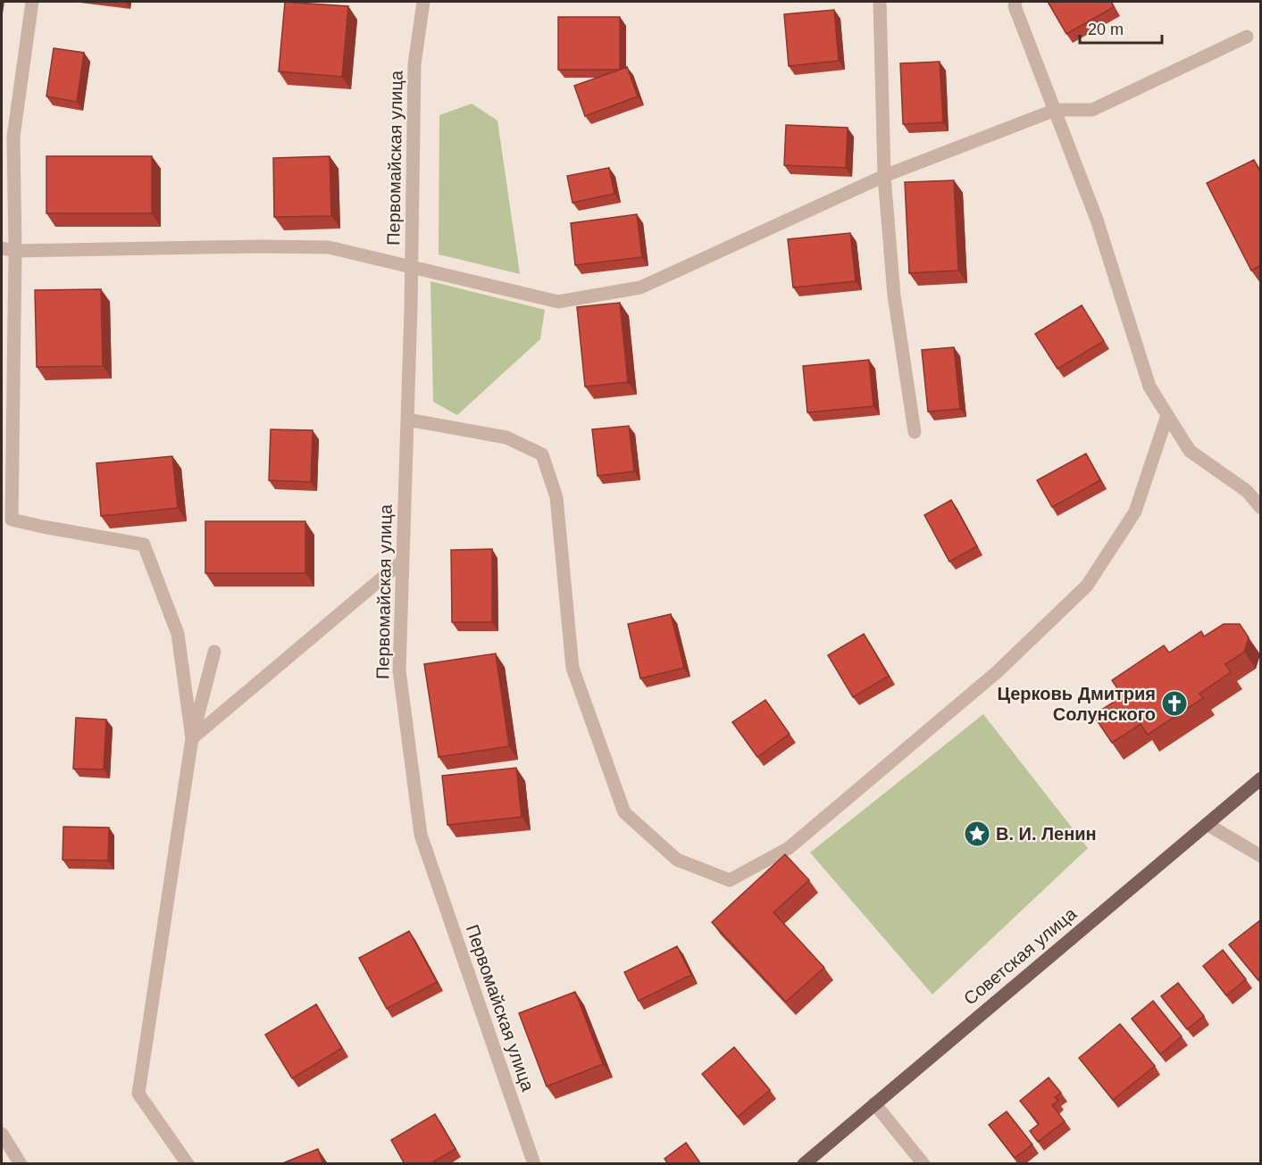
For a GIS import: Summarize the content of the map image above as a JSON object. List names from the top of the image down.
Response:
{
  "streets": {
    "main road": ["Советская улица"],
    "street": ["Первомайская улица"]
  },
  "places": {
    "church": ["Церковь Дмитрия Солунского"],
    "place": ["В. И. Ленин"]
  },
  "scale_bar": "20 m"
}
